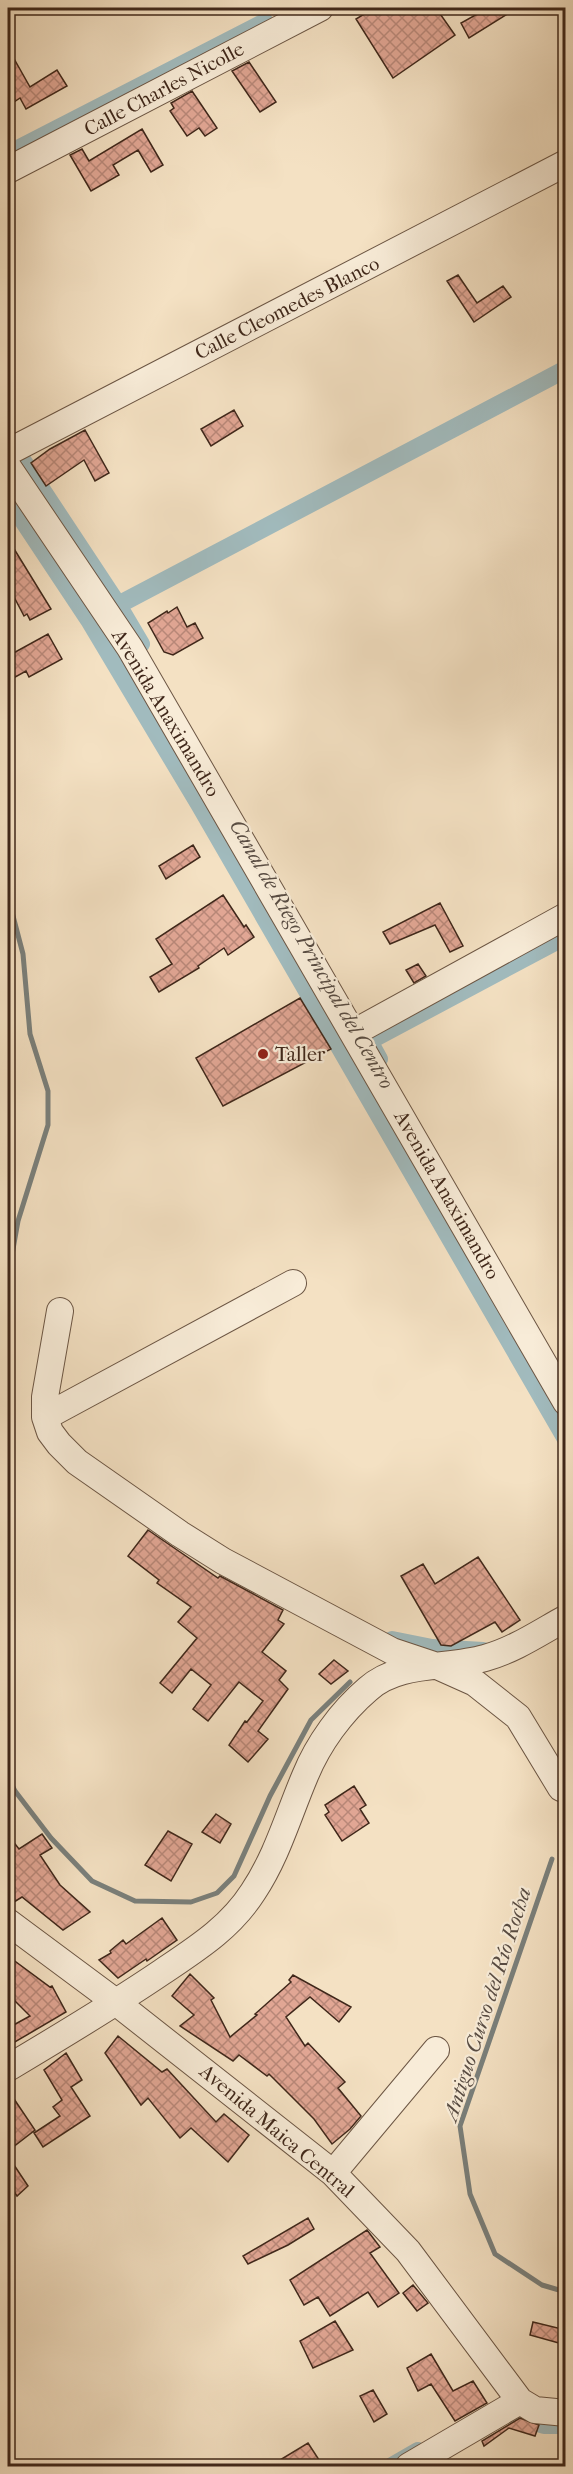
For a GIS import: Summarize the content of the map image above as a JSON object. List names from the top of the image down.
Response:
{
  "streets": {
    "street": [
      "Calle Charles Nicolle",
      "Calle Cleomedes Blanco",
      "Avenida Anaximandro",
      "Avenida Maica Central"
    ]
  },
  "water": ["Canal de Riego Principal del Centro", "Antiguo Curso del Río Rocha"],
  "places": ["Taller"]
}
